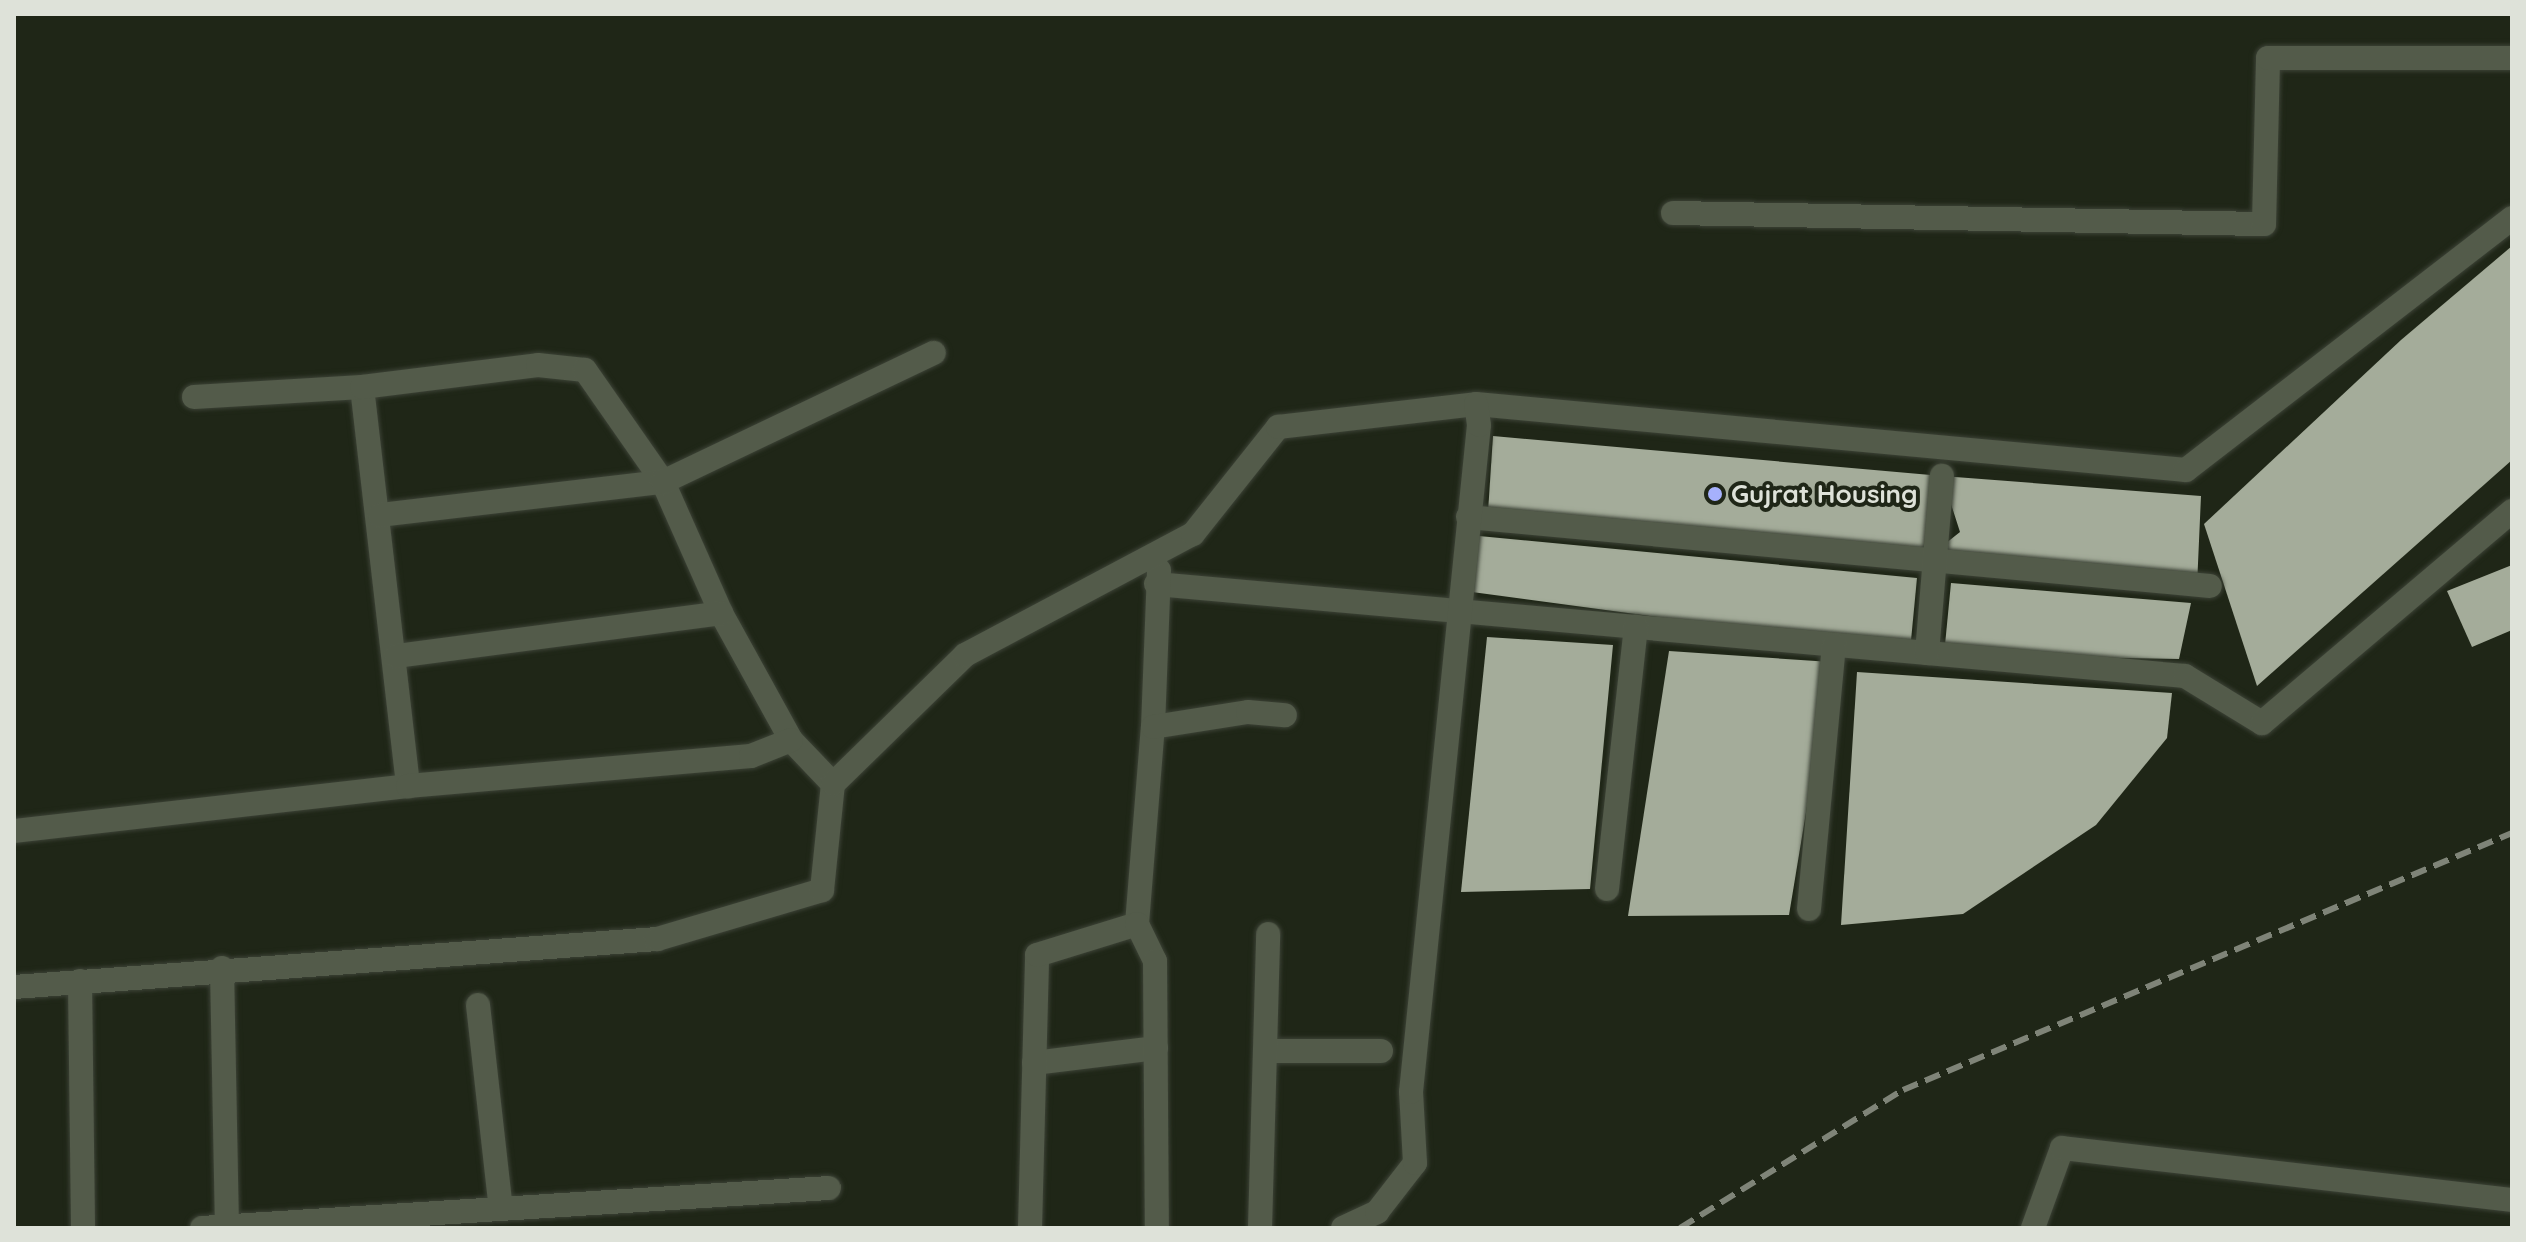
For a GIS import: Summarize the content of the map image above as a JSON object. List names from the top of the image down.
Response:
{
  "places": ["Gujrat Housing"]
}
